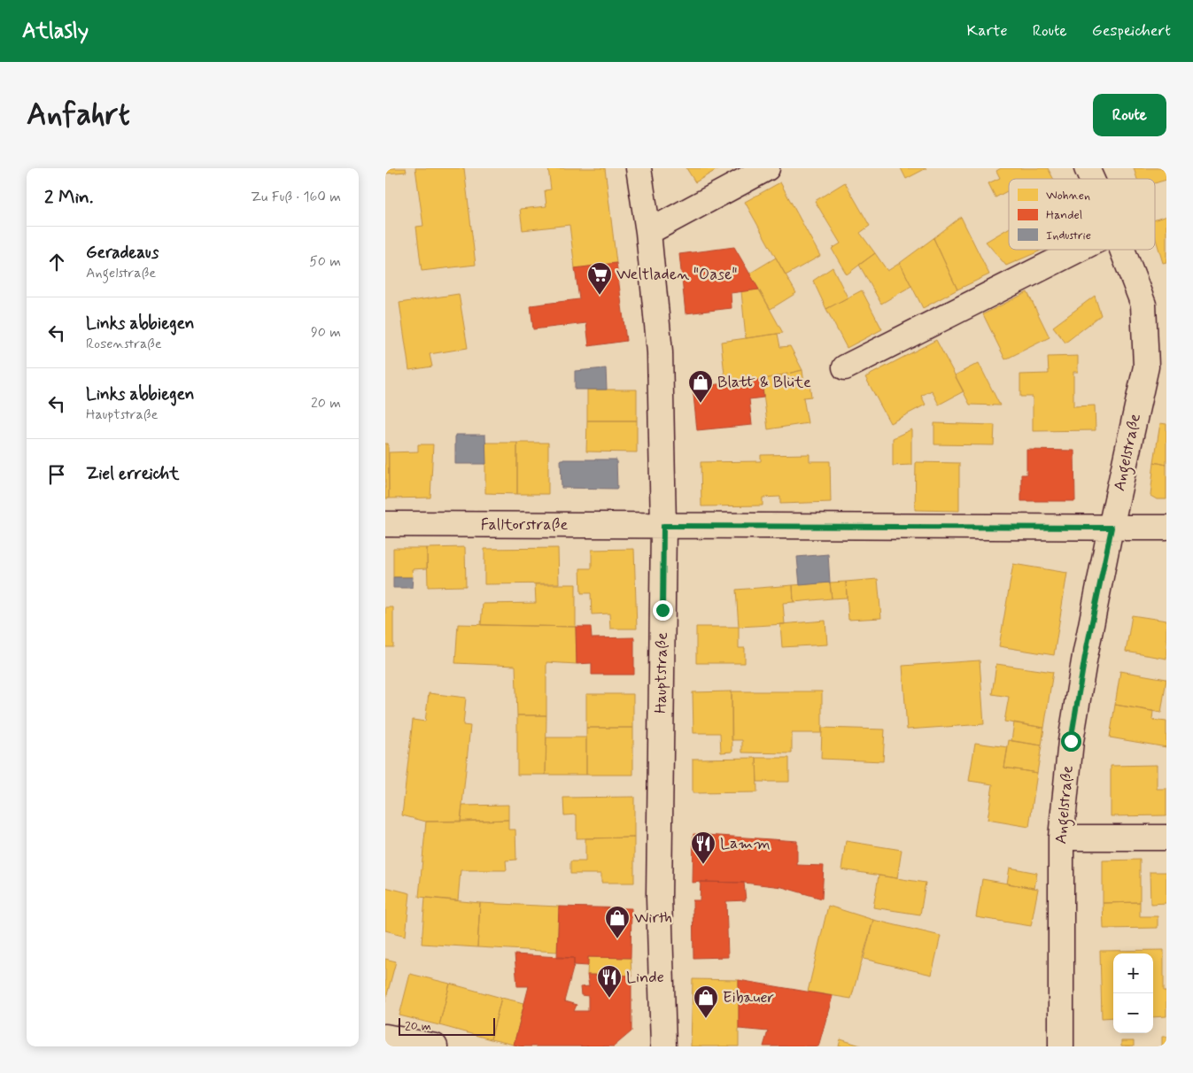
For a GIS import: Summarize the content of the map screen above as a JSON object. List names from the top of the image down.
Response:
{
  "streets": {
    "street": ["Angelstraße", "Falltorstraße", "Hauptstraße"]
  },
  "crossings": [
    ["Angelstraße", "Falltorstraße"],
    ["Falltorstraße", "Hauptstraße"]
  ],
  "places": {
    "supermarket": ["Weltladen \"Oase\""],
    "shop": ["Blatt & Blüte", "Wirth", "Eibauer"],
    "restaurant": ["Lamm", "Linde"]
  },
  "legend": ["Wohnen", "Handel", "Industrie"],
  "scale_bar": "20 m",
  "page": {
    "header": "Atlasly",
    "nav": ["Karte", "Route", "Gespeichert"],
    "buttons": "Route",
    "title": "Anfahrt",
    "heading": ["2 Min.", "Zu Fuß · 160 m"],
    "list": [
      ["Geradeaus", "Angelstraße", "50 m"],
      ["Links abbiegen", "Rosenstraße", "90 m"],
      ["Links abbiegen", "Hauptstraße", "20 m"],
      "Ziel erreicht"
    ],
    "map_buttons": ["+", "−"],
    "scale": "20 m"
  }
}
